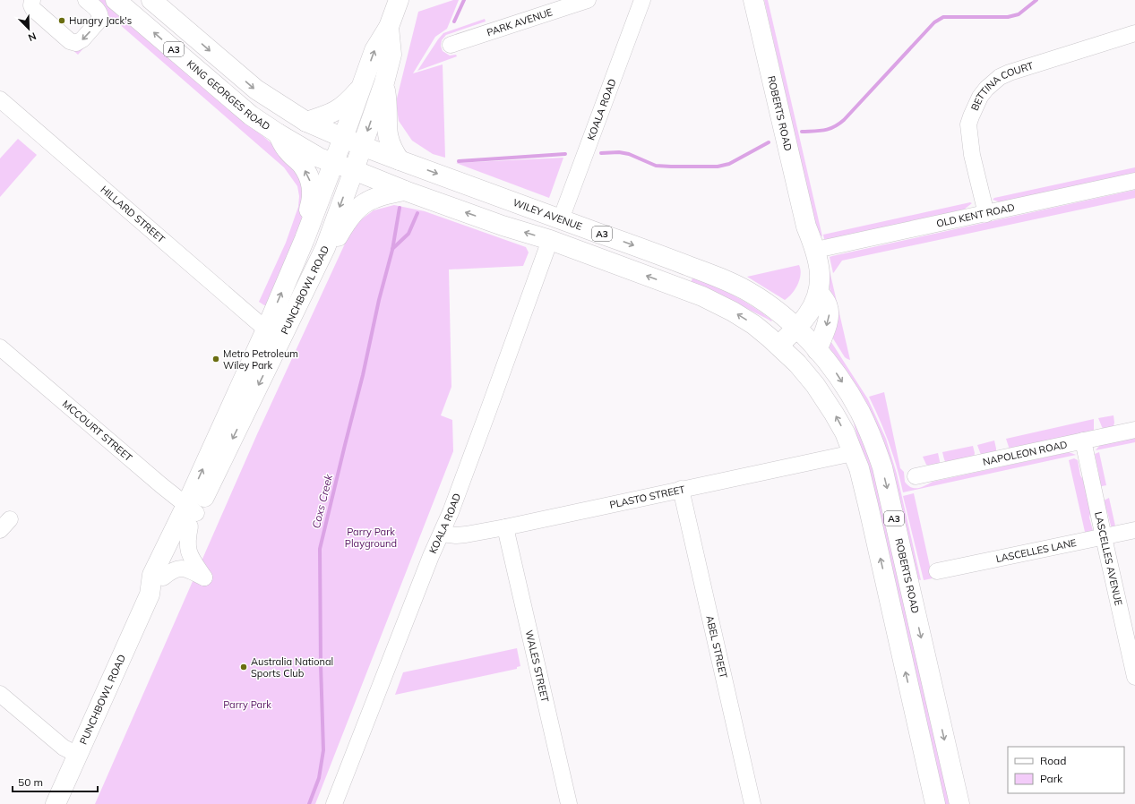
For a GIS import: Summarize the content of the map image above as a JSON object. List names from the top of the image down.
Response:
{
  "streets": {
    "main road": [
      "A3",
      "KING GEORGES ROAD",
      "ROBERTS ROAD",
      "WILEY AVENUE",
      "PUNCHBOWL ROAD"
    ],
    "street": [
      "PARK AVENUE",
      "BETTINA COURT",
      "KOALA ROAD",
      "HILLARD STREET",
      "OLD KENT ROAD",
      "MCCOURT STREET",
      "NAPOLEON ROAD",
      "PLASTO STREET",
      "LASCELLES LANE",
      "LASCELLES AVENUE",
      "ABEL STREET",
      "WALES STREET"
    ]
  },
  "crossings": [
    ["A3", "KING GEORGES ROAD"],
    ["A3", "KOALA ROAD"],
    ["A3", "ROBERTS ROAD"],
    ["A3", "WILEY AVENUE"],
    ["A3", "PUNCHBOWL ROAD"],
    ["A3", "PLASTO STREET"],
    ["BETTINA COURT", "OLD KENT ROAD"],
    ["KING GEORGES ROAD", "PUNCHBOWL ROAD"],
    ["KOALA ROAD", "WILEY AVENUE"],
    ["KOALA ROAD", "PLASTO STREET"],
    ["ROBERTS ROAD", "WILEY AVENUE"],
    ["ROBERTS ROAD", "OLD KENT ROAD"],
    ["WILEY AVENUE", "PUNCHBOWL ROAD"],
    ["HILLARD STREET", "PUNCHBOWL ROAD"],
    ["PUNCHBOWL ROAD", "MCCOURT STREET"],
    ["NAPOLEON ROAD", "LASCELLES AVENUE"],
    ["PLASTO STREET", "ABEL STREET"],
    ["PLASTO STREET", "WALES STREET"],
    ["LASCELLES LANE", "LASCELLES AVENUE"]
  ],
  "water": ["Coxs Creek"],
  "parks": ["Parry Park Playground", "Parry Park"],
  "places": ["Hungry Jack's", "Metro Petroleum Wiley Park", "Australia National Sports Club"],
  "legend": ["Road", "Park"],
  "scale_bar": "50 m",
  "north": "bottom right"
}
